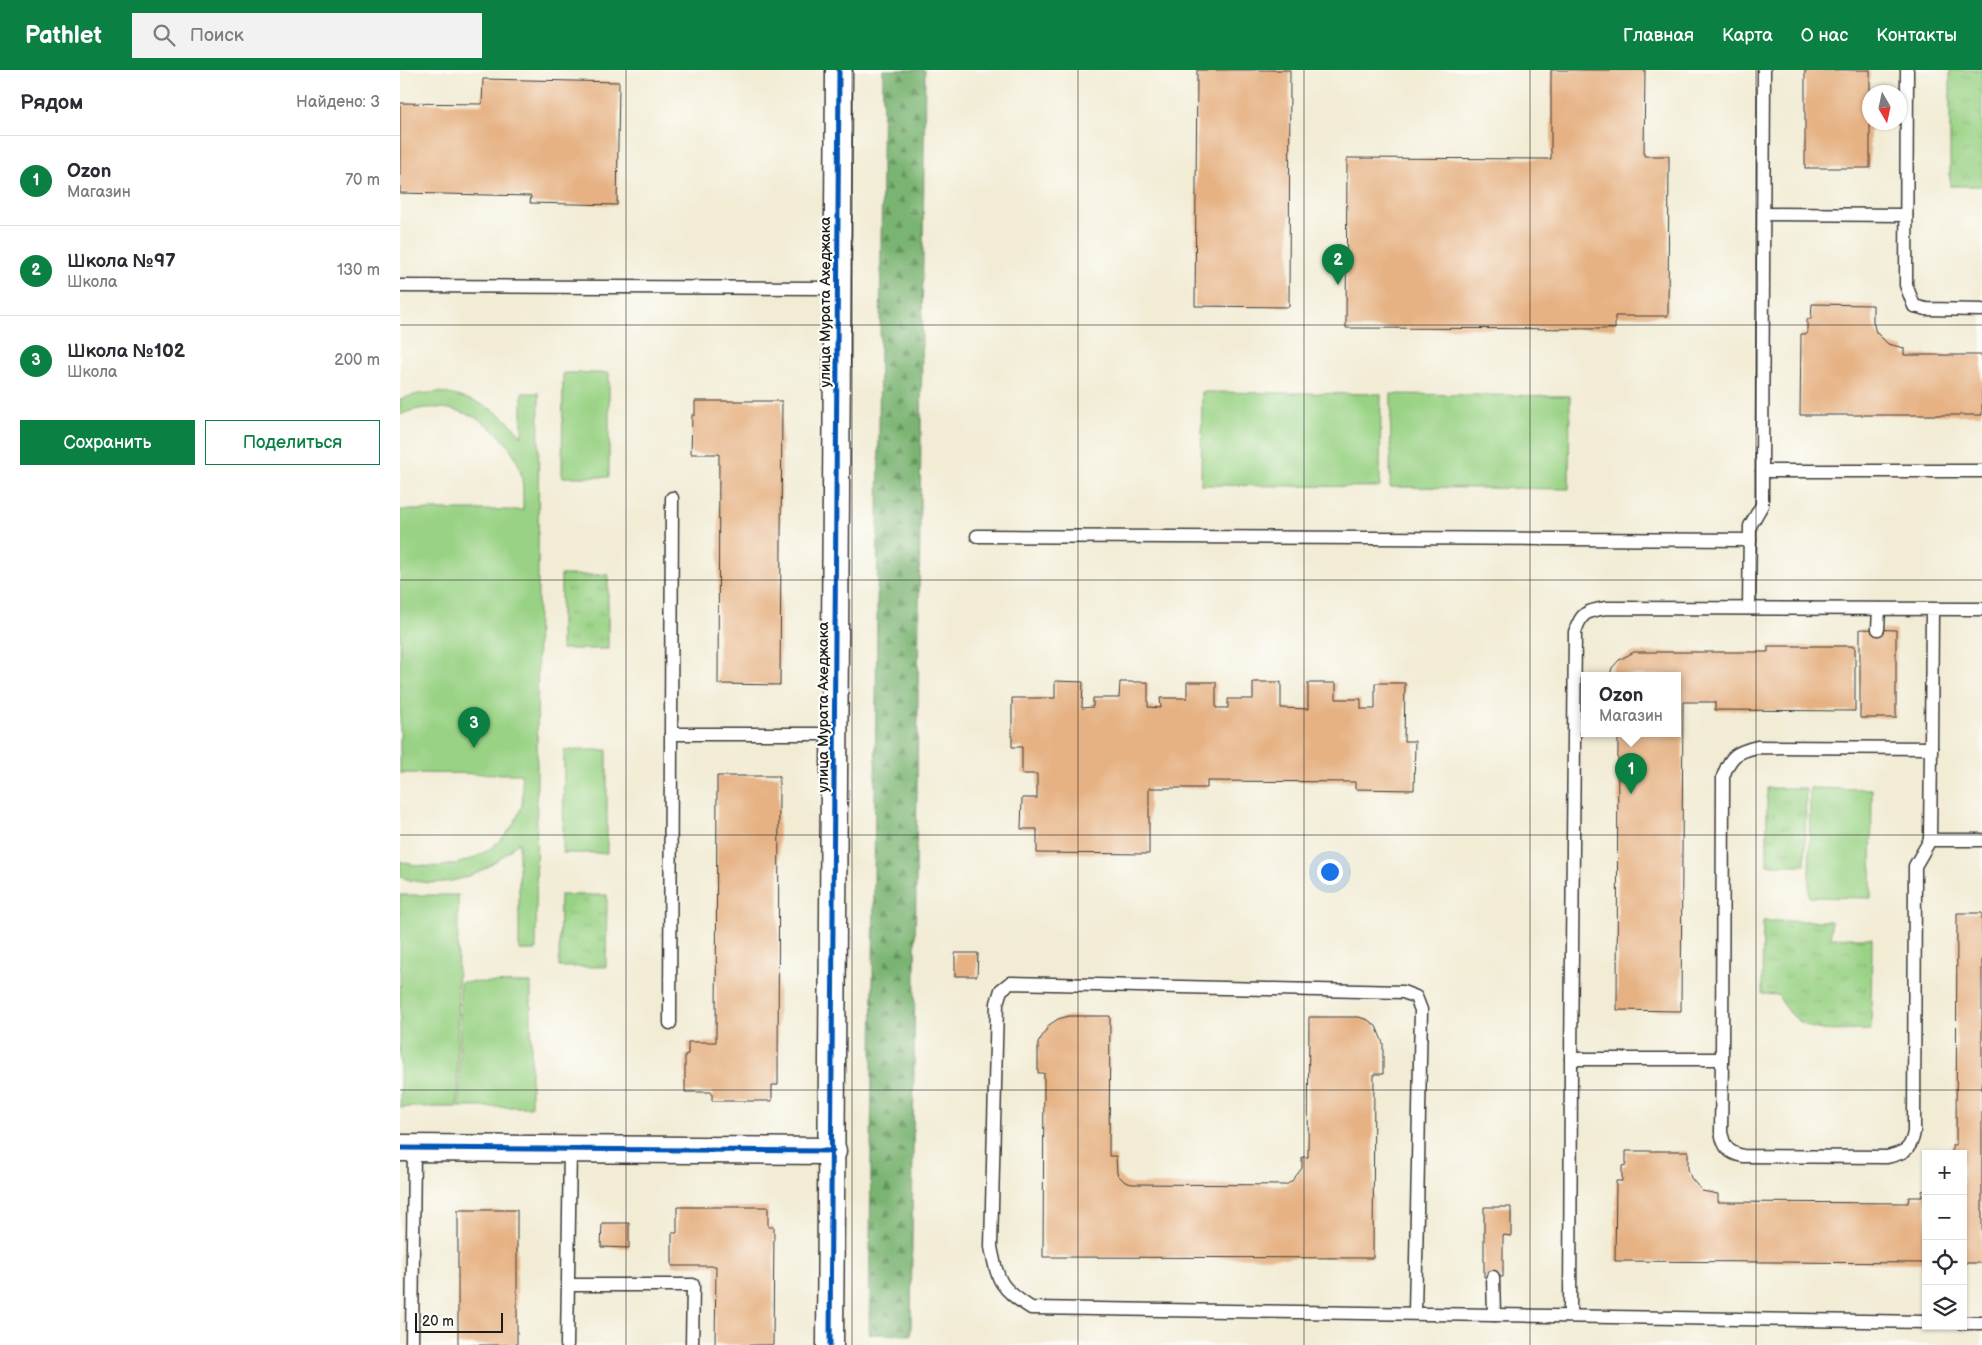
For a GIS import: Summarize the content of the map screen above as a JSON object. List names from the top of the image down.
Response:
{
  "streets": {
    "street": ["улица Мурата Ахеджака"]
  },
  "scale_bar": "20 m",
  "north": "bottom",
  "page": {
    "header": "Pathlet",
    "search": "Поиск",
    "nav": [
      "Главная",
      "Карта",
      "О нас",
      "Контакты"
    ],
    "heading": ["Рядом", "Найдено: 3"],
    "list": [
      {
        "mark": "1",
        "name": "Ozon",
        "note": "Магазин",
        "value": "70 m"
      },
      {
        "mark": "2",
        "name": "Школа №97",
        "note": "Школа",
        "value": "130 m"
      },
      {
        "mark": "3",
        "name": "Школа №102",
        "note": "Школа",
        "value": "200 m"
      }
    ],
    "pins": ["2", "3", "1"],
    "buttons": ["Сохранить", "Поделиться"],
    "popup": ["Ozon", "Магазин"],
    "map_buttons": ["+", "−"],
    "scale": "20 m"
  }
}
